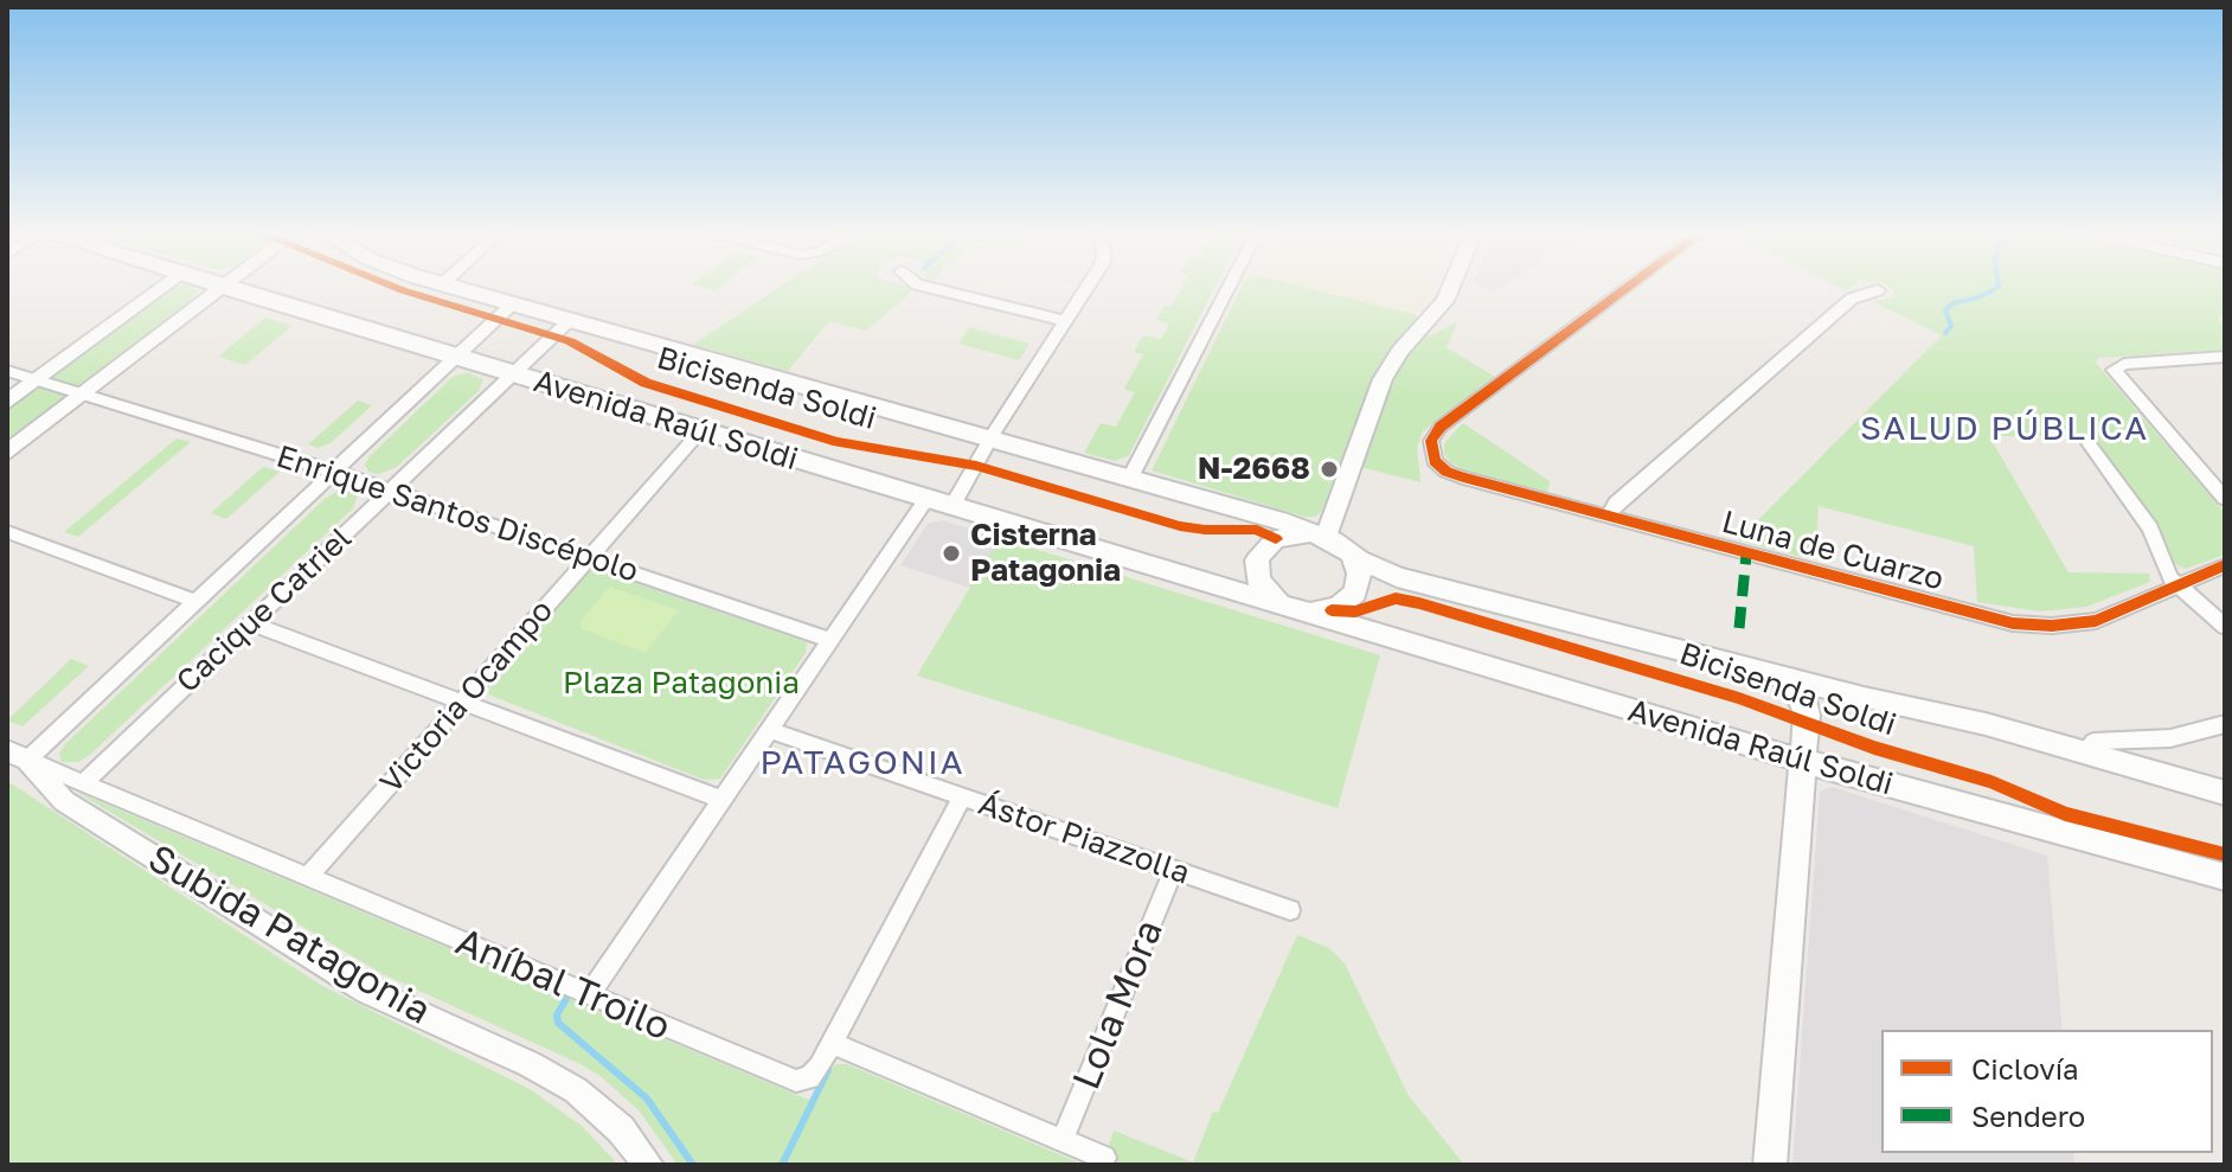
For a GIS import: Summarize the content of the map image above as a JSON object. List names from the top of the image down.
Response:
{
  "streets": {
    "main road": ["Avenida Raúl Soldi"],
    "street": [
      "Enrique Santos Discépolo",
      "Luna de Cuarzo",
      "Cacique Catriel",
      "Victoria Ocampo",
      "Ástor Piazzolla",
      "Subida Patagonia",
      "Aníbal Troilo",
      "Lola Mora"
    ],
    "cycle path": ["Bicisenda Soldi"]
  },
  "crossings": [
    ["Avenida Raúl Soldi", "Cacique Catriel"],
    ["Avenida Raúl Soldi", "Victoria Ocampo"],
    ["Enrique Santos Discépolo", "Cacique Catriel"],
    ["Enrique Santos Discépolo", "Victoria Ocampo"],
    ["Cacique Catriel", "Subida Patagonia"],
    ["Cacique Catriel", "Aníbal Troilo"],
    ["Victoria Ocampo", "Aníbal Troilo"],
    ["Ástor Piazzolla", "Aníbal Troilo"],
    ["Ástor Piazzolla", "Lola Mora"],
    ["Subida Patagonia", "Aníbal Troilo"]
  ],
  "districts": ["SALUD PÚBLICA", "PATAGONIA"],
  "parks": ["Plaza Patagonia"],
  "places": ["N-2668", "Cisterna Patagonia"],
  "legend": ["Ciclovía", "Sendero"]
}
